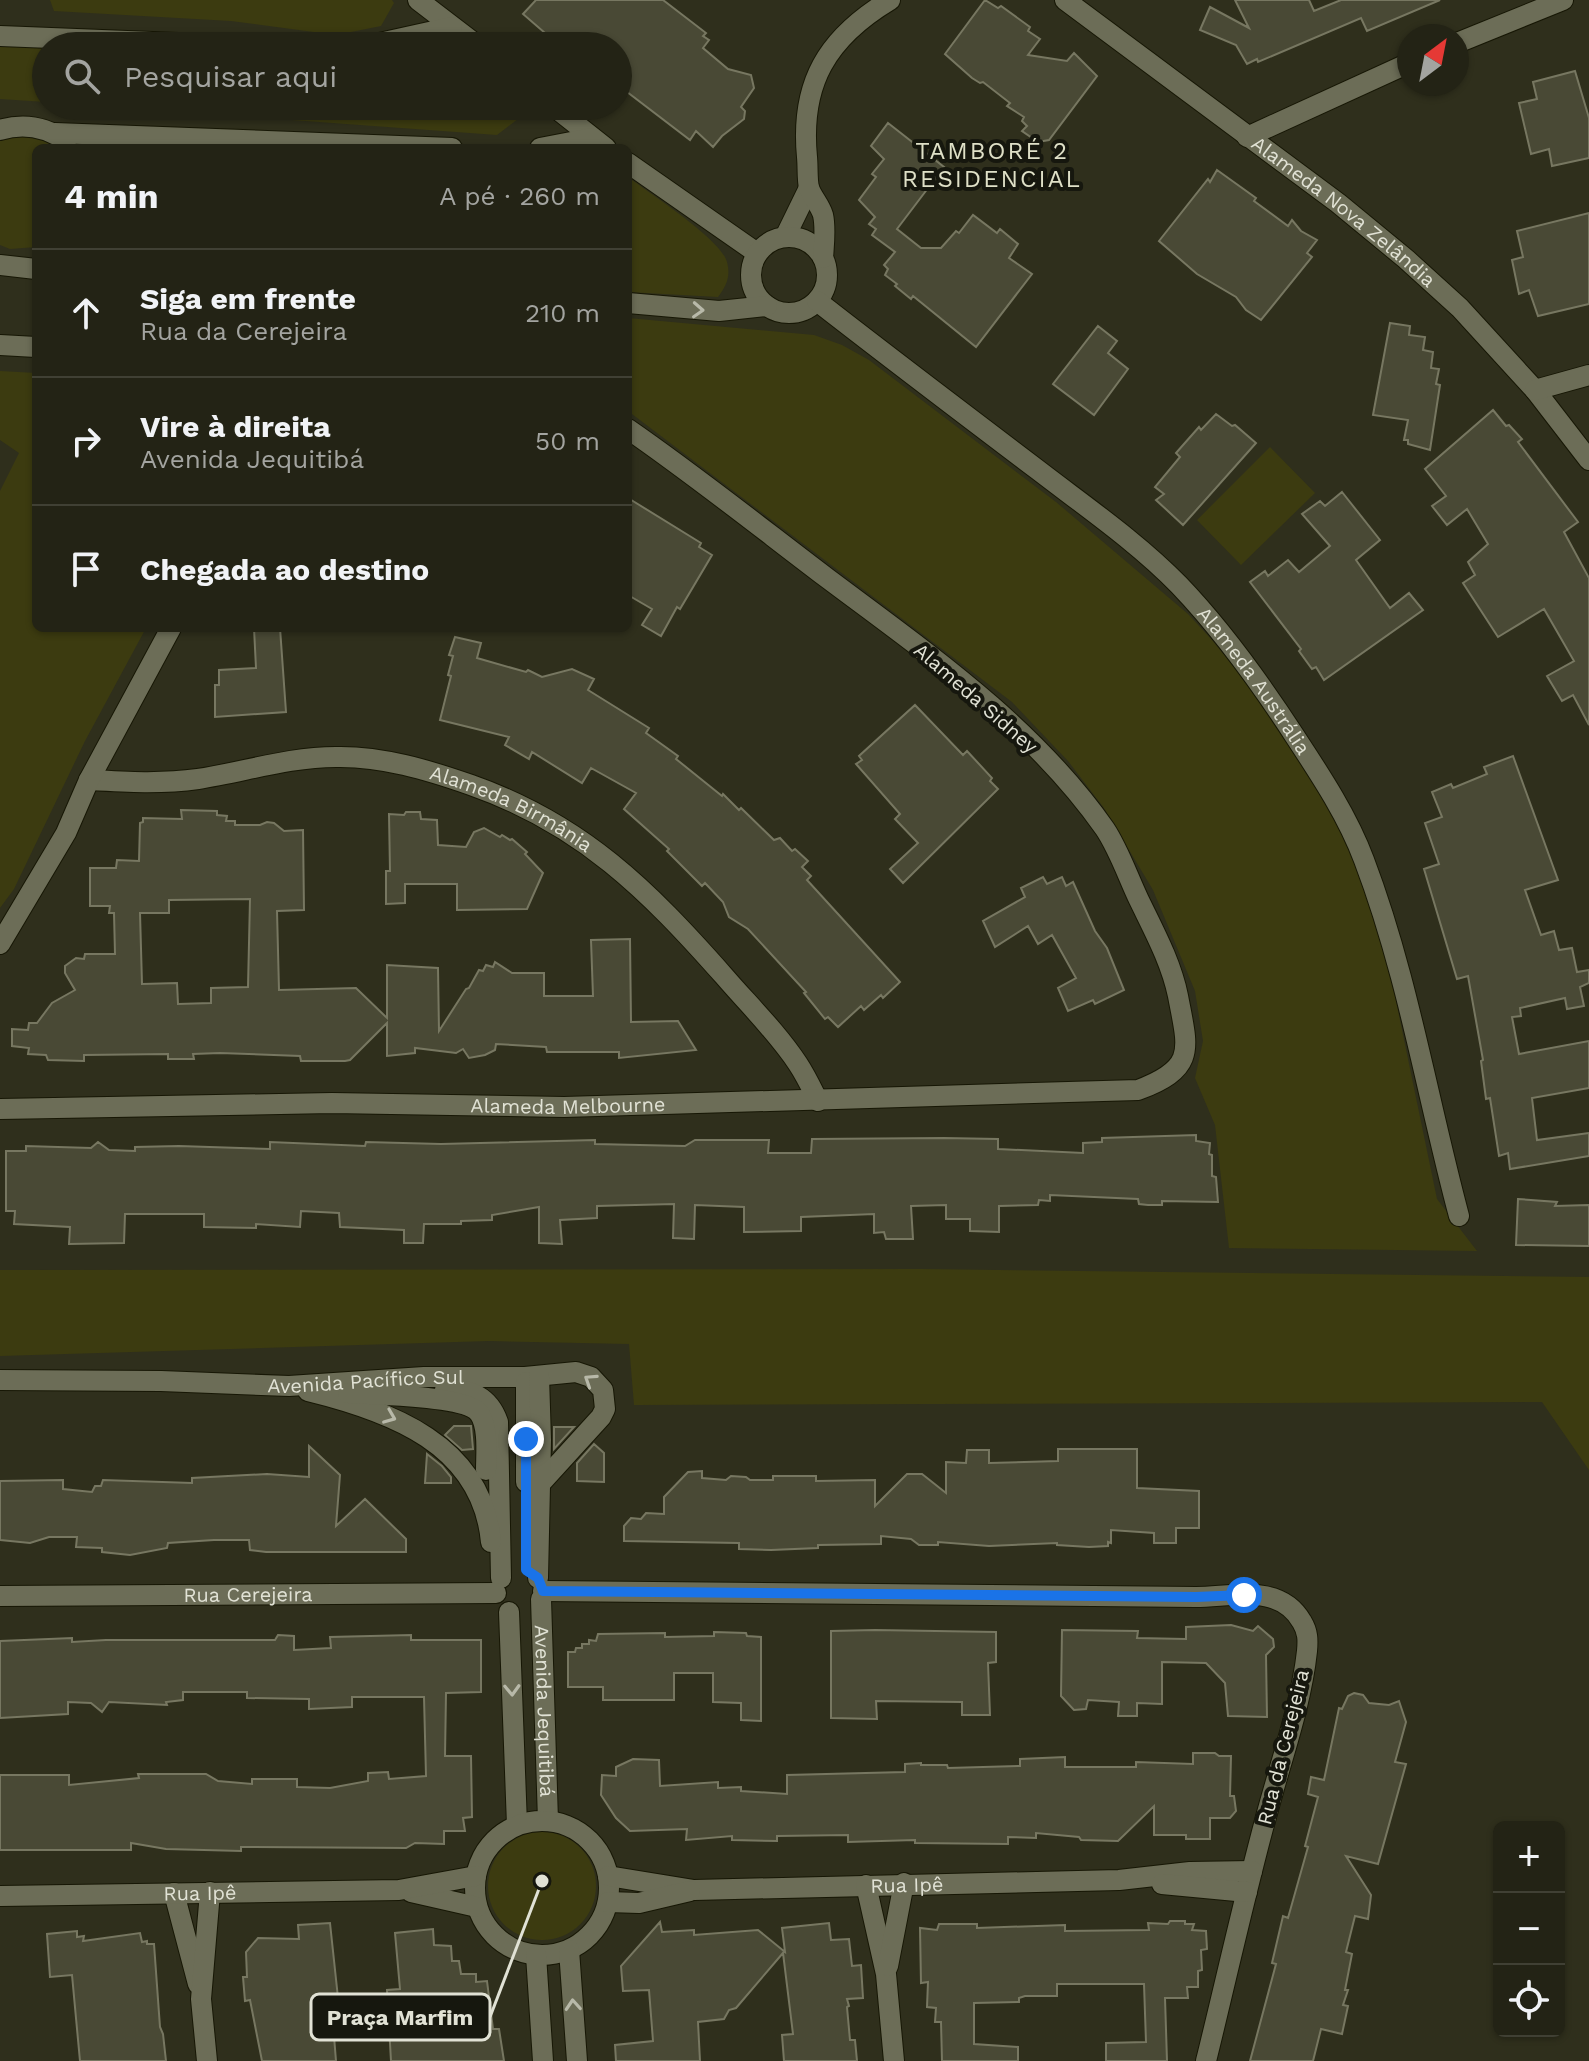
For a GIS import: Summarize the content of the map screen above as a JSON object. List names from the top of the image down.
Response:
{
  "streets": {
    "street": [
      "Alameda Nova Zelândia",
      "Alameda Austrália",
      "Alameda Sidney",
      "Alameda Birmânia",
      "Alameda Melbourne",
      "Avenida Pacífico Sul",
      "Rua Cerejeira",
      "Avenida Jequitibá",
      "Rua da Cerejeira",
      "Rua Ipê"
    ]
  },
  "crossings": [
    ["Alameda Sidney", "Alameda Melbourne"],
    ["Alameda Birmânia", "Alameda Melbourne"],
    ["Avenida Pacífico Sul", "Avenida Jequitibá"],
    ["Rua Cerejeira", "Avenida Jequitibá"],
    ["Rua Cerejeira", "Rua da Cerejeira"],
    ["Avenida Jequitibá", "Rua da Cerejeira"],
    ["Avenida Jequitibá", "Rua Ipê"],
    ["Rua da Cerejeira", "Rua Ipê"]
  ],
  "districts": ["TAMBORÉ 2 RESIDENCIAL"],
  "places": ["Praça Marfim"],
  "north": "top right",
  "page": {
    "search": "Pesquisar aqui",
    "heading": ["4 min", "A pé · 260 m"],
    "list": [
      ["Siga em frente", "Rua da Cerejeira", "210 m"],
      ["Vire à direita", "Avenida Jequitibá", "50 m"],
      "Chegada ao destino"
    ],
    "map_buttons": ["+", "−"]
  }
}
